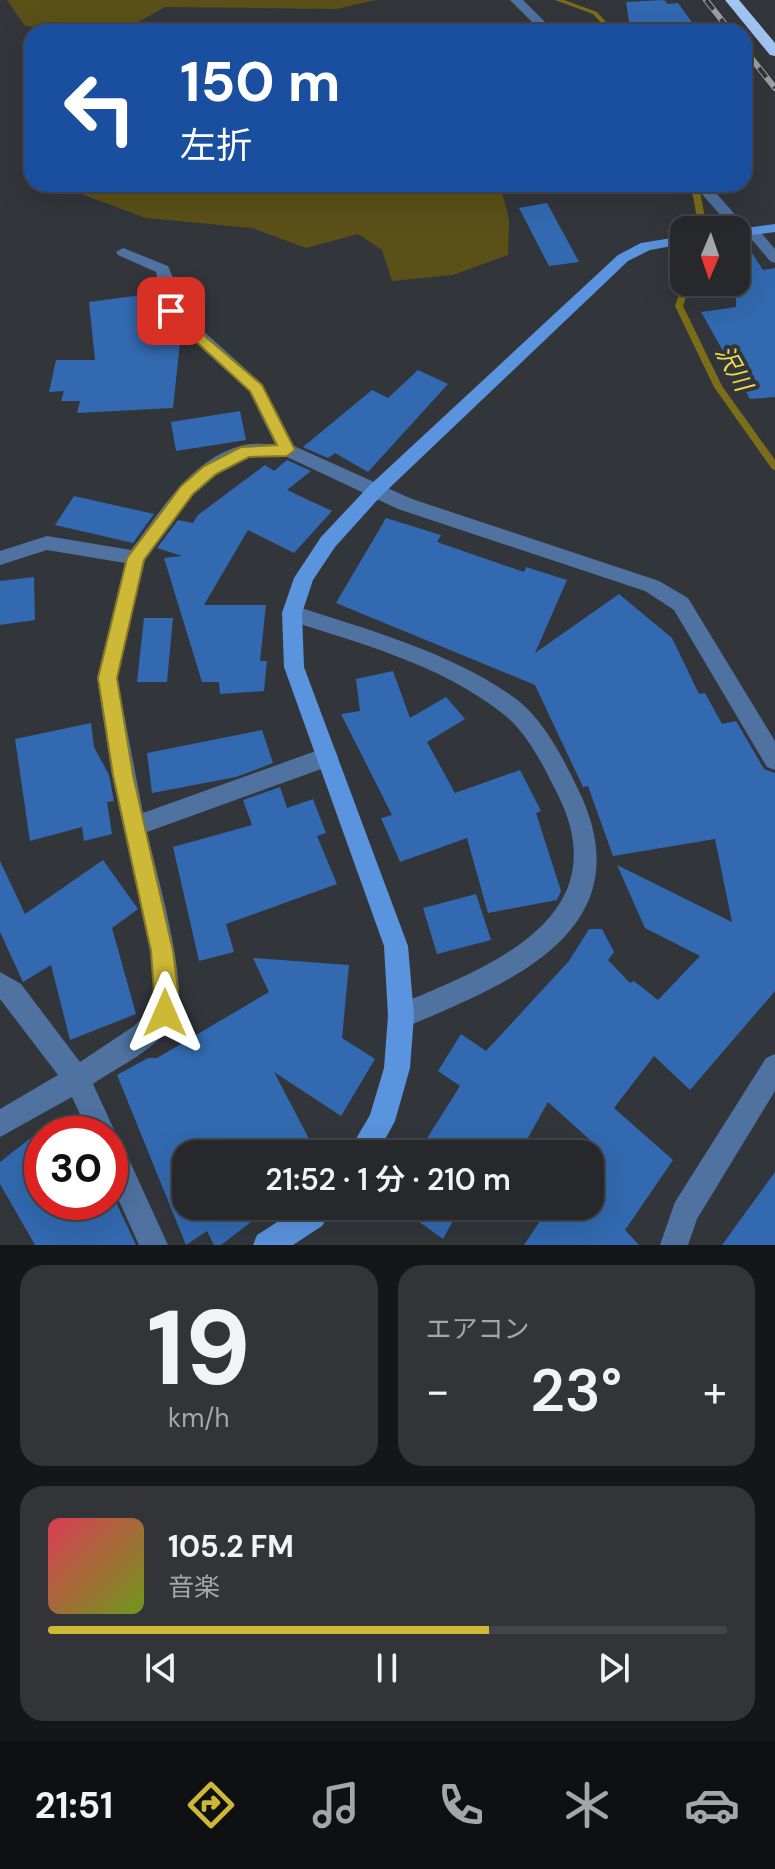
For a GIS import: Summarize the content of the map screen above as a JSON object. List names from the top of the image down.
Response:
{
  "water": ["沢川"],
  "north": "bottom",
  "page": {
    "turn": ["150 m", "左折"],
    "limit": "30",
    "trip": "21:52 · 1 分 · 210 m",
    "tile": [
      ["19", "km/h"],
      "エアコン"
    ],
    "heat": ["−", "23°", "+"],
    "song": ["105.2 FM", "音楽"],
    "tabs": "21:51"
  }
}
